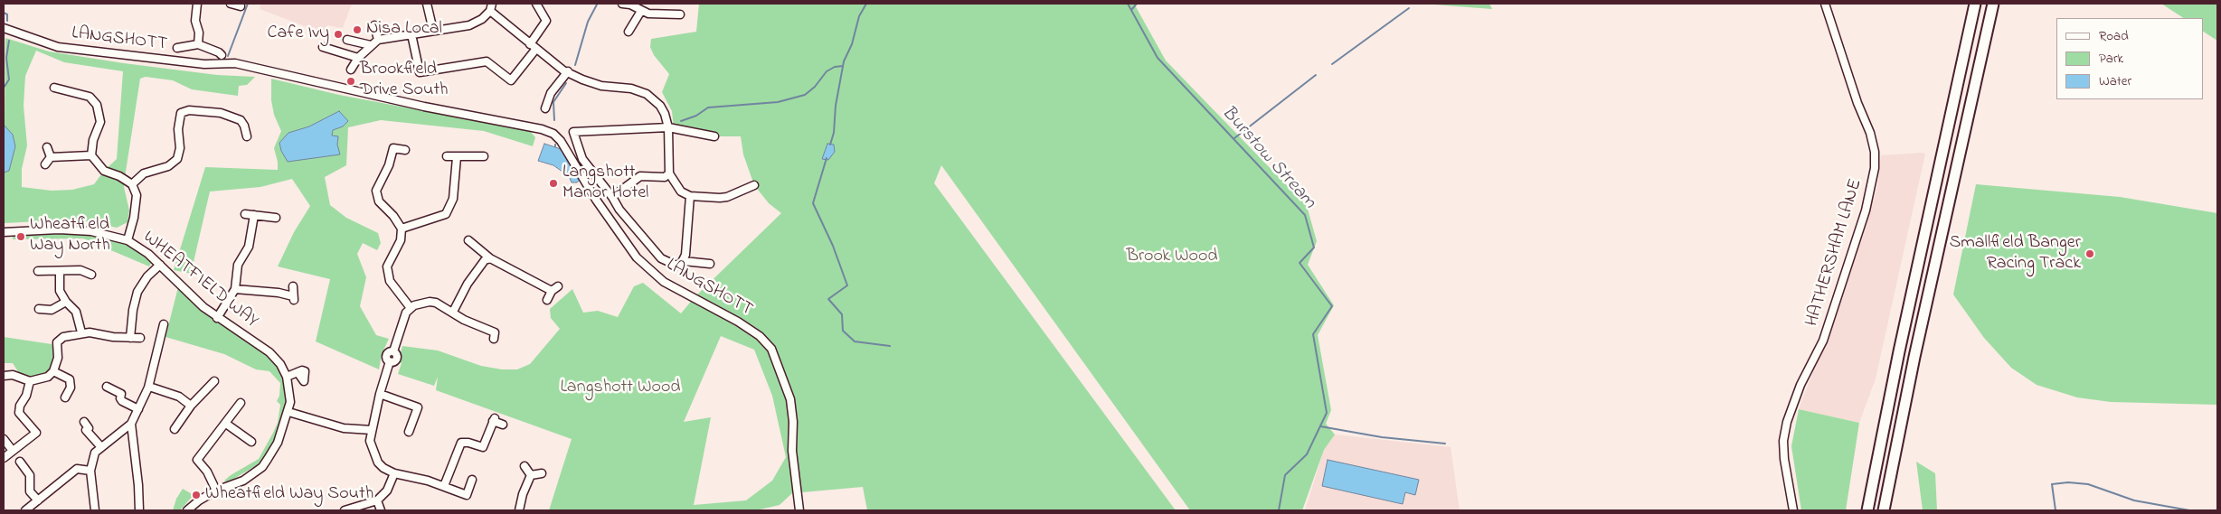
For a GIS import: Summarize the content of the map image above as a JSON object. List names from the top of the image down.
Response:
{
  "streets": {
    "street": ["LANGSHOTT", "HATHERSHAM LANE", "WHEATFIELD WAY"]
  },
  "water": ["Burstow Stream"],
  "parks": ["Brook Wood", "Langshott Wood"],
  "places": [
    "Nisa Local",
    "Cafe Ivy",
    "Brookfield Drive South",
    "Langshott Manor Hotel",
    "Wheatfield Way North",
    "Smallfield Banger Racing Track",
    "Wheatfield Way South"
  ],
  "legend": ["Road", "Park", "Water"]
}
